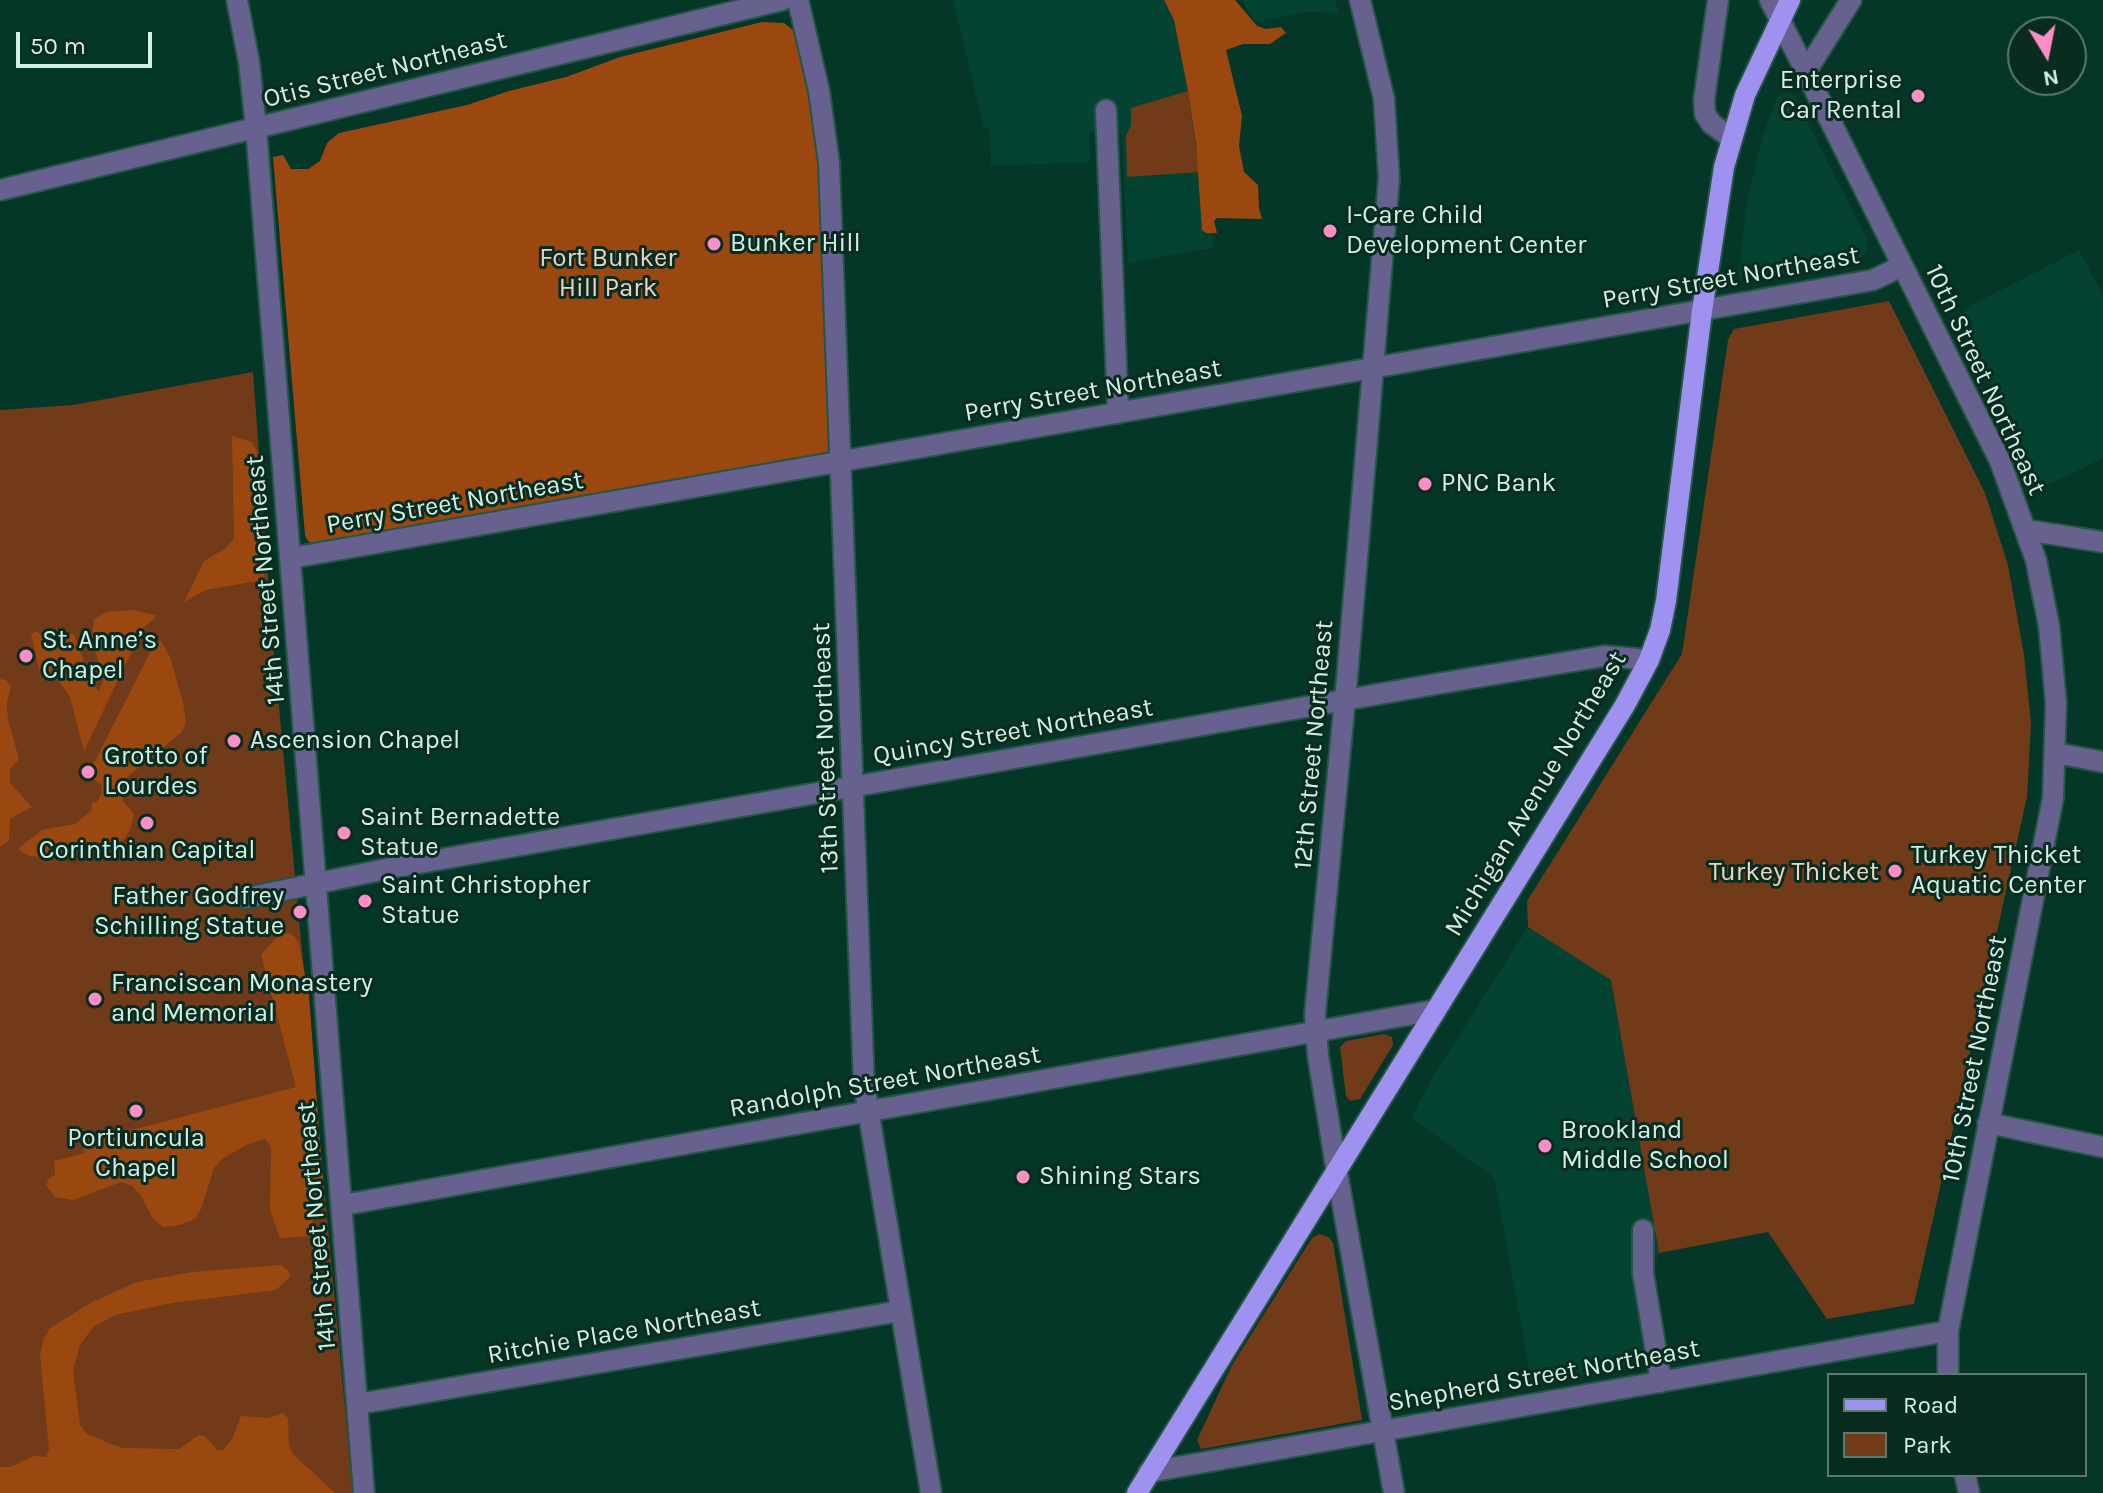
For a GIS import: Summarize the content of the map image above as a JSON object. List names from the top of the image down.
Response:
{
  "streets": {
    "main road": ["Michigan Avenue Northeast"],
    "street": [
      "Otis Street Northeast",
      "Perry Street Northeast",
      "10th Street Northeast",
      "14th Street Northeast",
      "Quincy Street Northeast",
      "12th Street Northeast",
      "13th Street Northeast",
      "Randolph Street Northeast",
      "Ritchie Place Northeast",
      "Shepherd Street Northeast"
    ]
  },
  "crossings": [
    ["Otis Street Northeast", "14th Street Northeast"],
    ["Perry Street Northeast", "10th Street Northeast"],
    ["Perry Street Northeast", "14th Street Northeast"],
    ["Perry Street Northeast", "12th Street Northeast"],
    ["Perry Street Northeast", "13th Street Northeast"],
    ["Perry Street Northeast", "Michigan Avenue Northeast"],
    ["10th Street Northeast", "Michigan Avenue Northeast"],
    ["10th Street Northeast", "Shepherd Street Northeast"],
    ["14th Street Northeast", "Quincy Street Northeast"],
    ["14th Street Northeast", "Randolph Street Northeast"],
    ["14th Street Northeast", "Ritchie Place Northeast"],
    ["Quincy Street Northeast", "12th Street Northeast"],
    ["Quincy Street Northeast", "13th Street Northeast"],
    ["Quincy Street Northeast", "Michigan Avenue Northeast"],
    ["12th Street Northeast", "Michigan Avenue Northeast"],
    ["12th Street Northeast", "Randolph Street Northeast"],
    ["12th Street Northeast", "Shepherd Street Northeast"],
    ["13th Street Northeast", "Randolph Street Northeast"],
    ["13th Street Northeast", "Ritchie Place Northeast"],
    ["Michigan Avenue Northeast", "Randolph Street Northeast"],
    ["Michigan Avenue Northeast", "Shepherd Street Northeast"]
  ],
  "parks": ["Fort Bunker Hill Park", "Turkey Thicket"],
  "places": [
    "Enterprise Car Rental",
    "I-Care Child Development Center",
    "Bunker Hill",
    "PNC Bank",
    "St. Anne’s Chapel",
    "Ascension Chapel",
    "Grotto of Lourdes",
    "Corinthian Capital",
    "Saint Bernadette Statue",
    "Turkey Thicket Aquatic Center",
    "Saint Christopher Statue",
    "Father Godfrey Schilling Statue",
    "Franciscan Monastery and Memorial",
    "Portiuncula Chapel",
    "Brookland Middle School",
    "Shining Stars"
  ],
  "legend": ["Road", "Park"],
  "scale_bar": "50 m",
  "north": "bottom"
}
